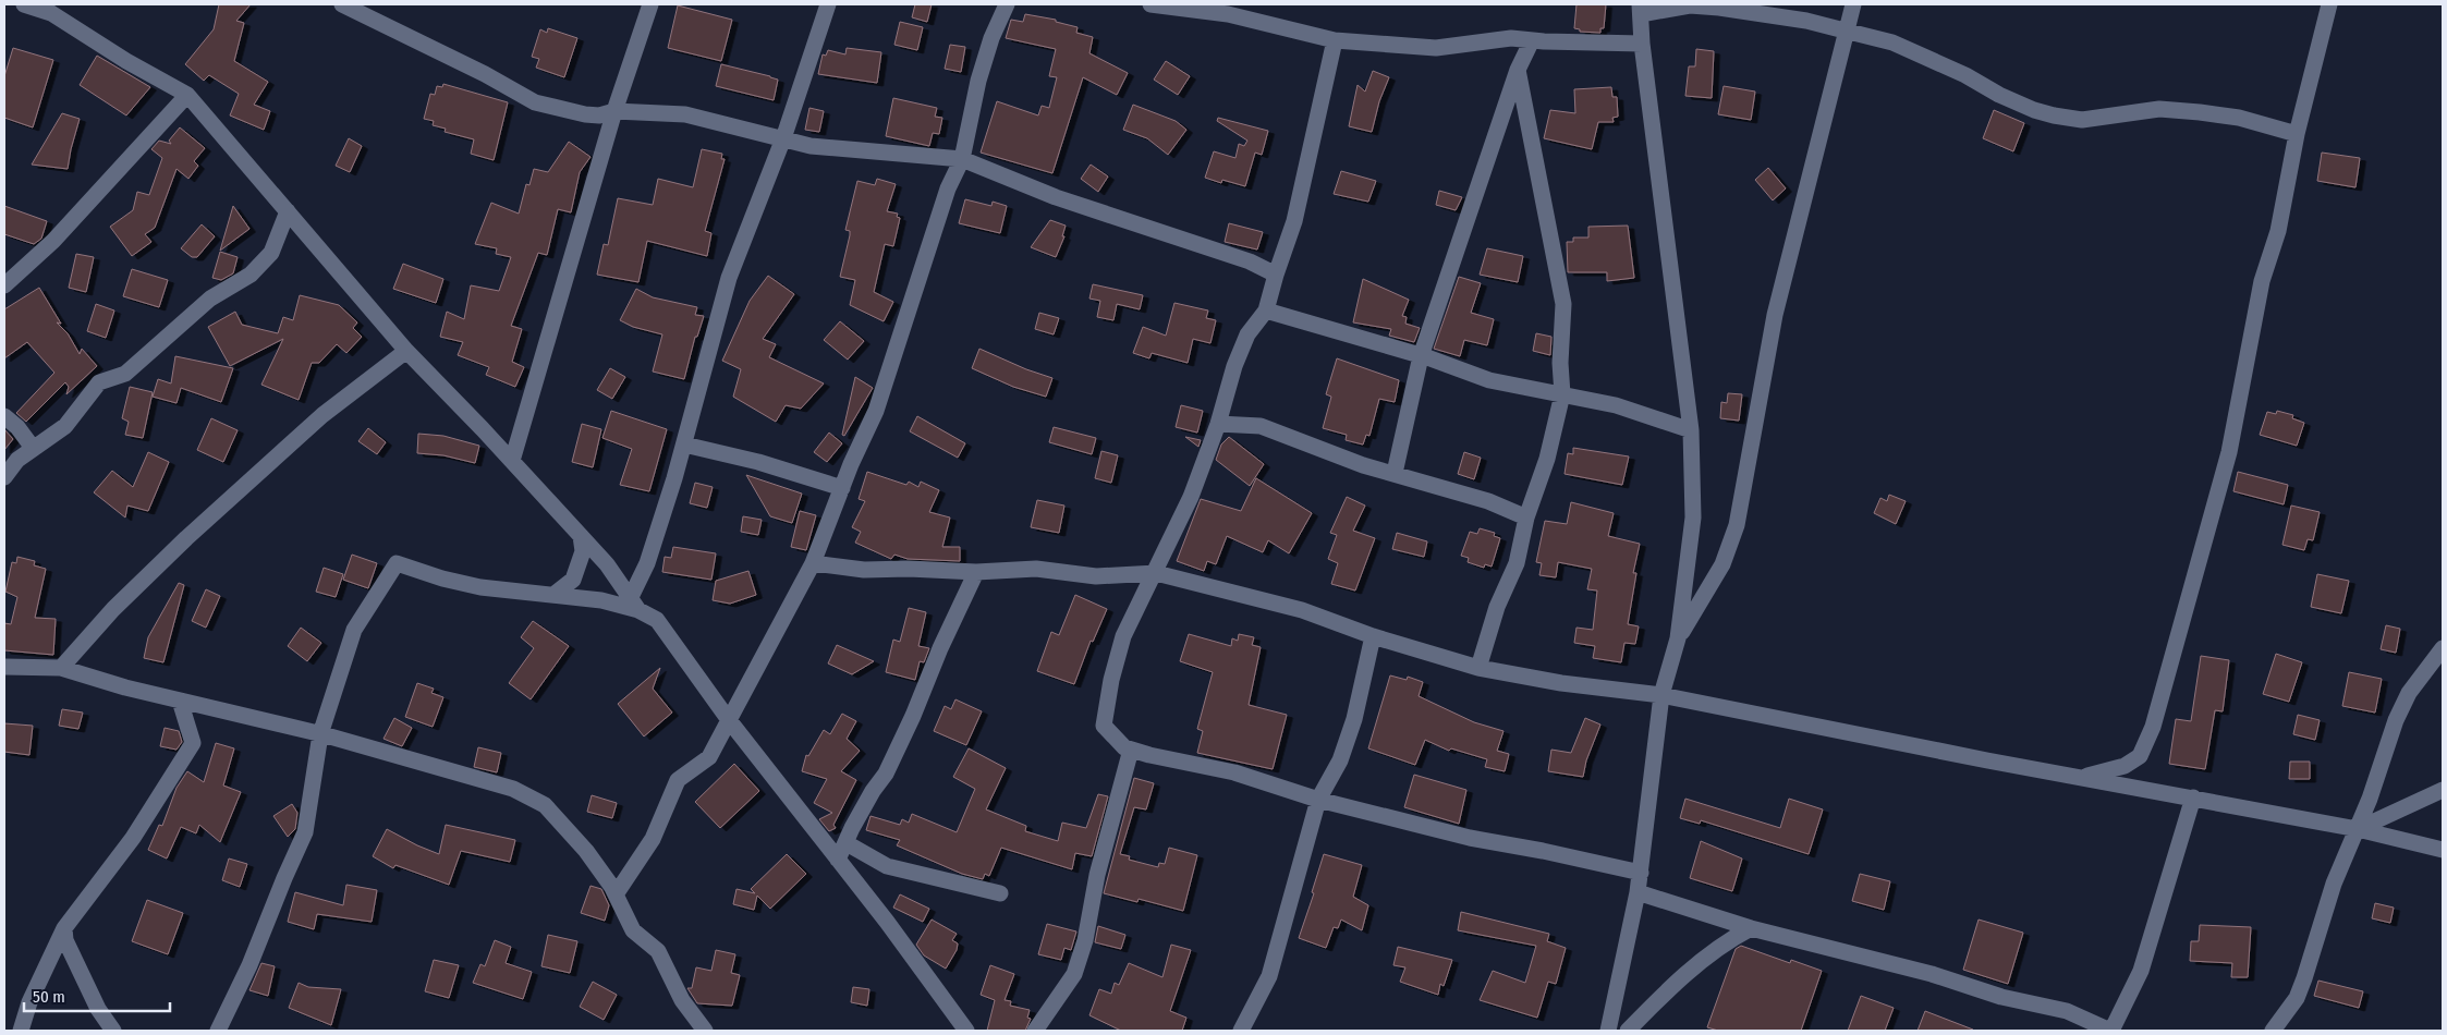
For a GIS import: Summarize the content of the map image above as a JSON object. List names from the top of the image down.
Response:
{
  "scale_bar": "50 m"
}
